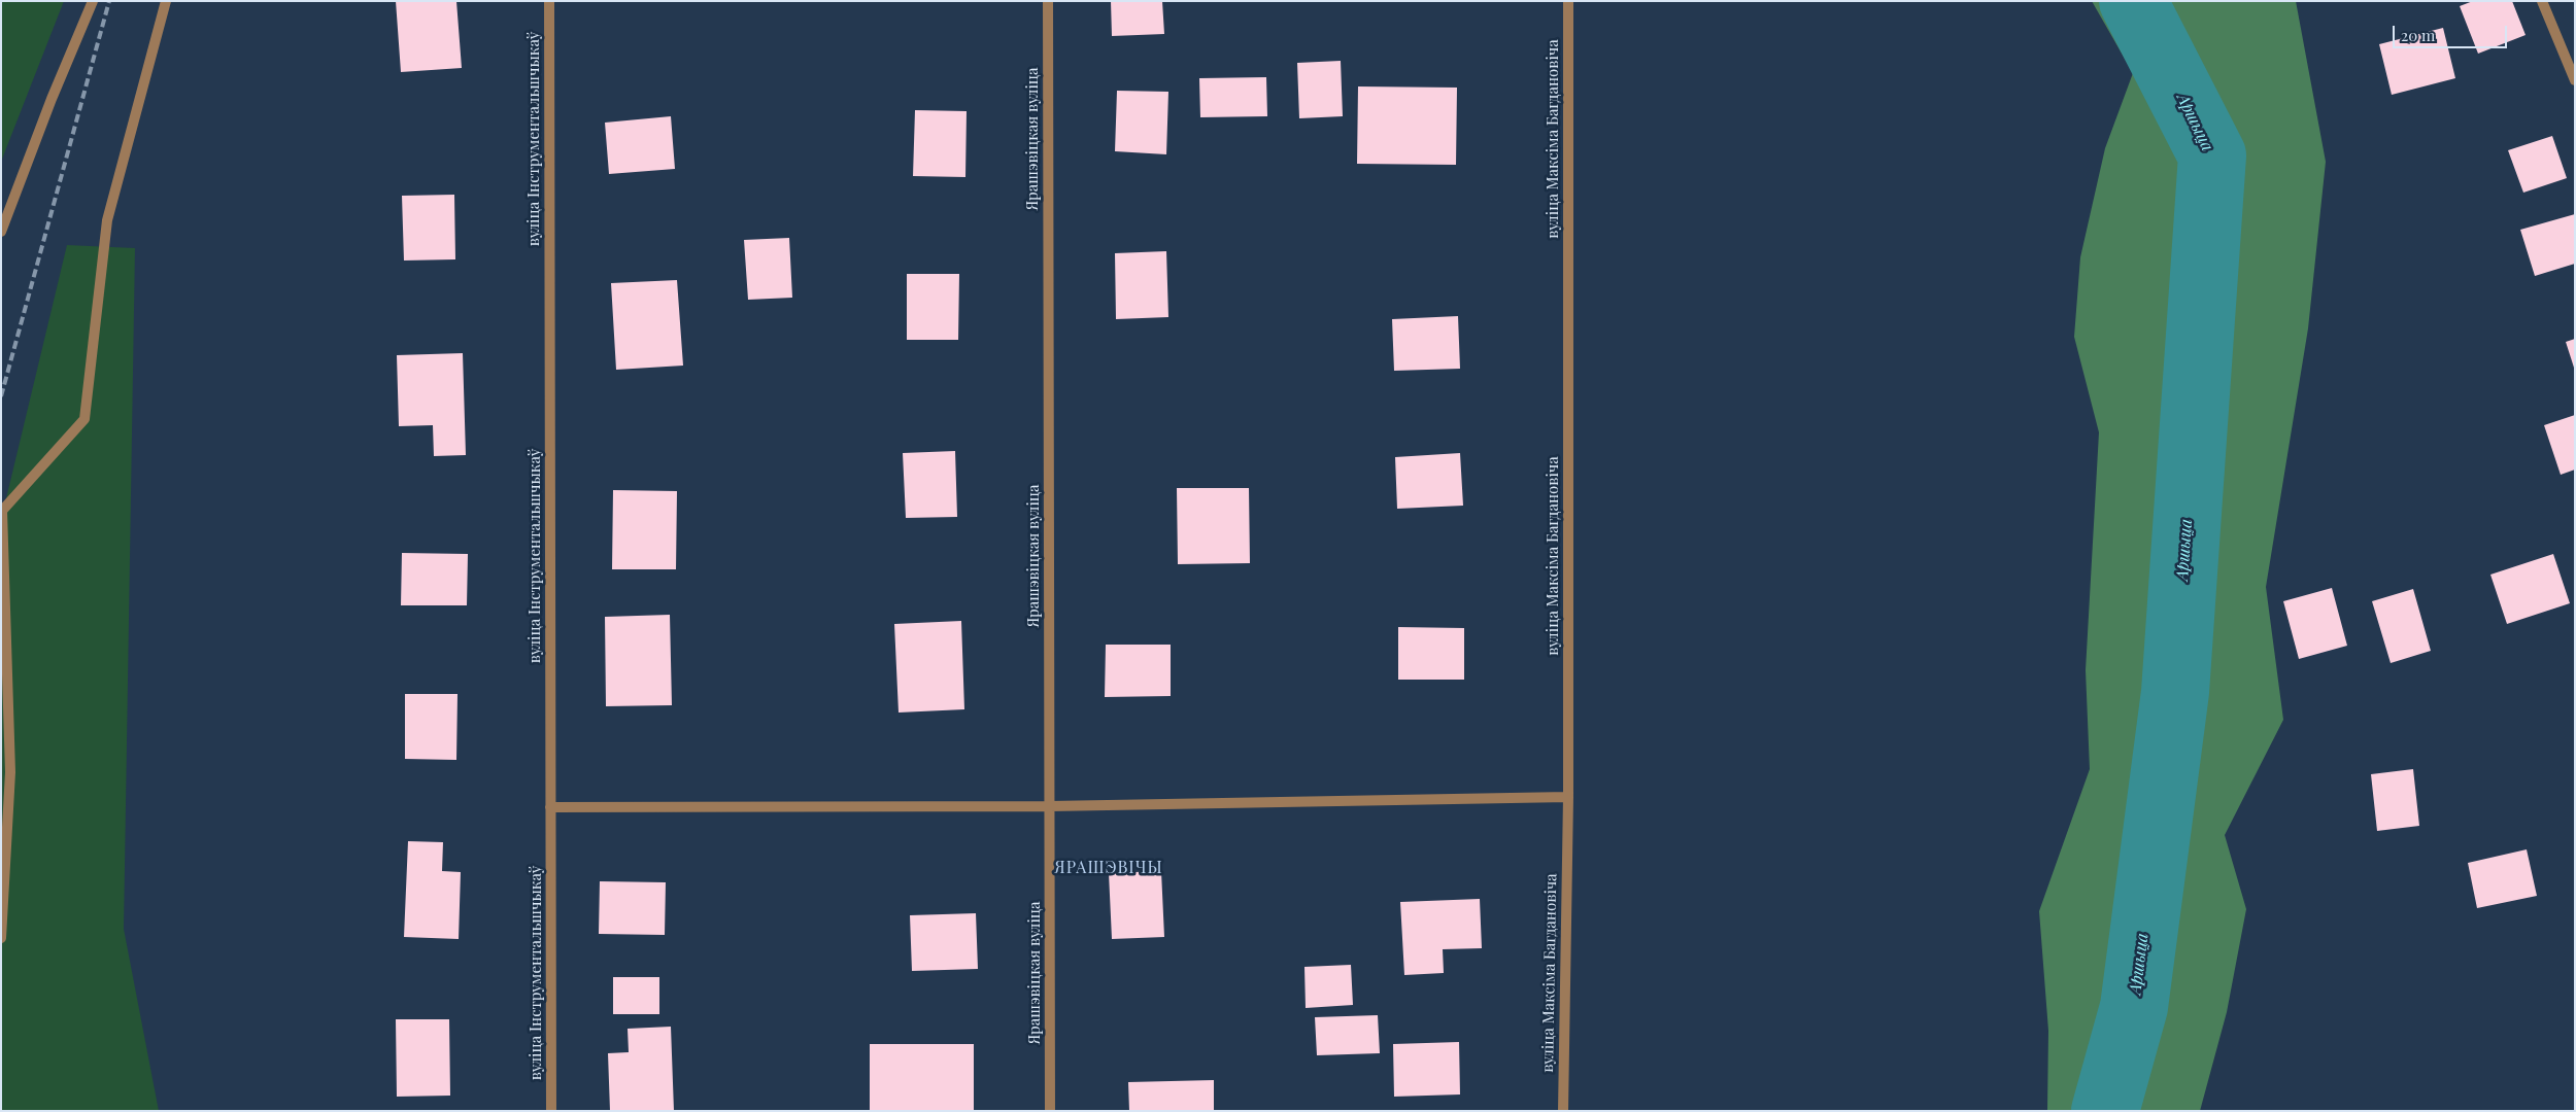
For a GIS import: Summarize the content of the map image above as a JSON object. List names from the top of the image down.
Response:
{
  "streets": {
    "street": ["вуліца Інструментальшчыкаў", "Ярашэвіцкая вуліца", "вуліца Максіма Багдановіча"]
  },
  "districts": ["ЯРАШЭВІЧЫ"],
  "water": ["Аршыца"],
  "scale_bar": "20 m"
}
